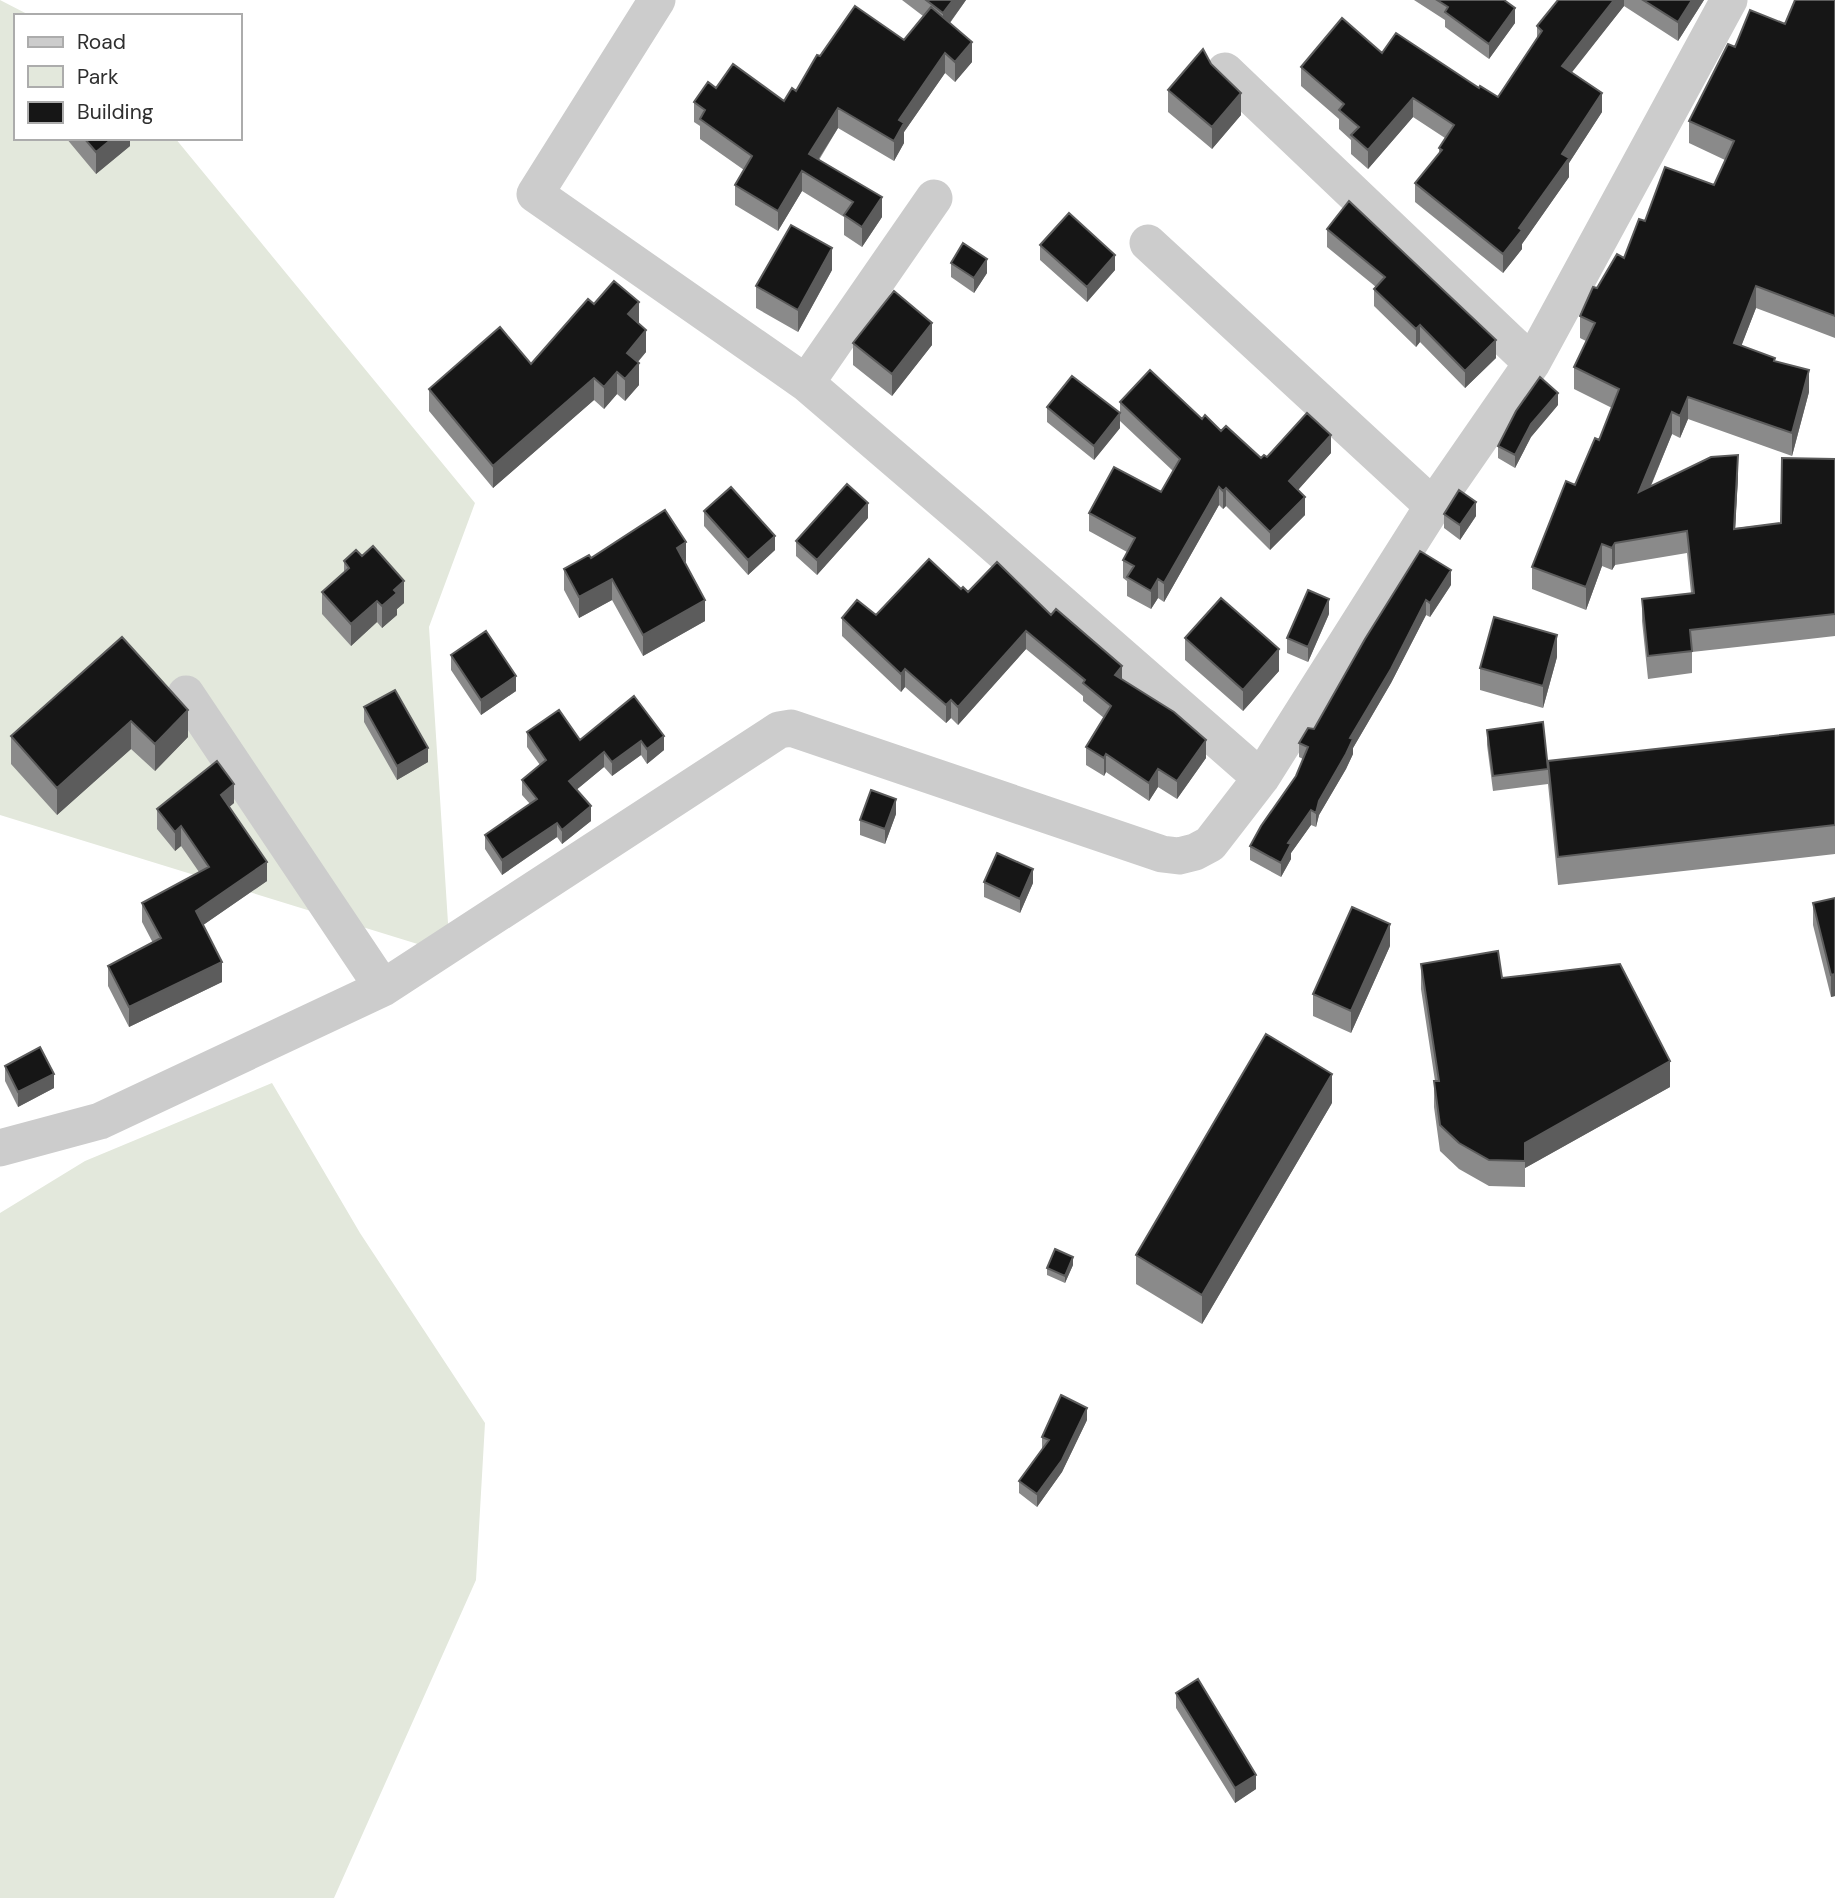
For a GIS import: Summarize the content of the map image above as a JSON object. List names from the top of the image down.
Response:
{
  "legend": ["Road", "Park", "Building"]
}
